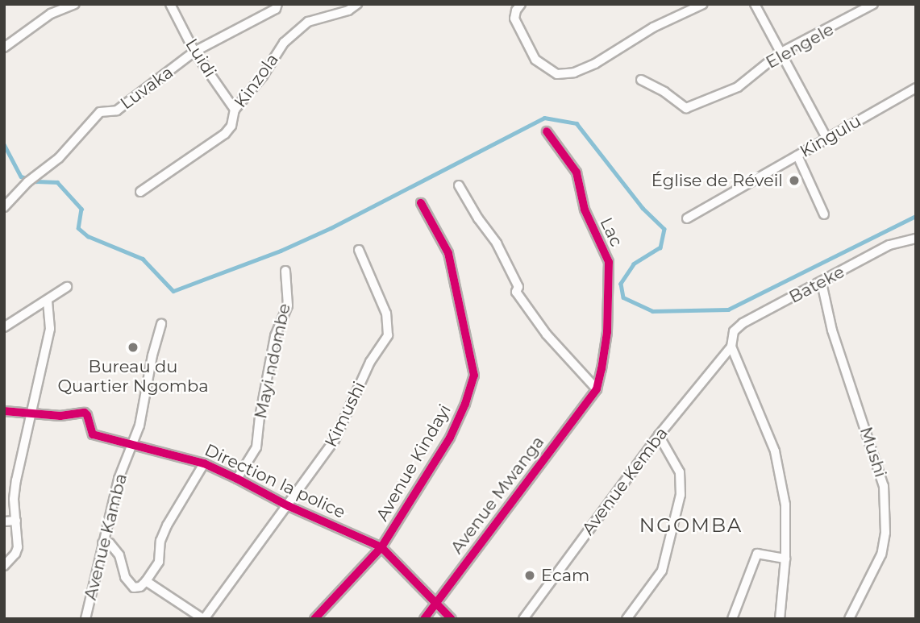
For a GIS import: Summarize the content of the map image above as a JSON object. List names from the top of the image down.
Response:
{
  "streets": {
    "street": [
      "Elengele",
      "Luidi",
      "Kinzola",
      "Luvaka",
      "Kingulu",
      "Lac",
      "Bateke",
      "Mayi ndombe",
      "Kimushi",
      "Mushi",
      "Avenue Kindayi",
      "Direction la police",
      "Avenue Kemba",
      "Avenue Mwanga",
      "Avenue Kamba"
    ]
  },
  "crossings": [
    ["Luidi", "Kinzola"],
    ["Luidi", "Luvaka"],
    ["Lac", "Avenue Mwanga"],
    ["Bateke", "Mushi"],
    ["Bateke", "Avenue Kemba"],
    ["Mayi ndombe", "Direction la police"],
    ["Kimushi", "Direction la police"],
    ["Avenue Kindayi", "Direction la police"],
    ["Direction la police", "Avenue Mwanga"],
    ["Direction la police", "Avenue Kamba"]
  ],
  "districts": ["NGOMBA"],
  "places": ["Église de Réveil", "Bureau du Quartier Ngomba", "Ecam"]
}
